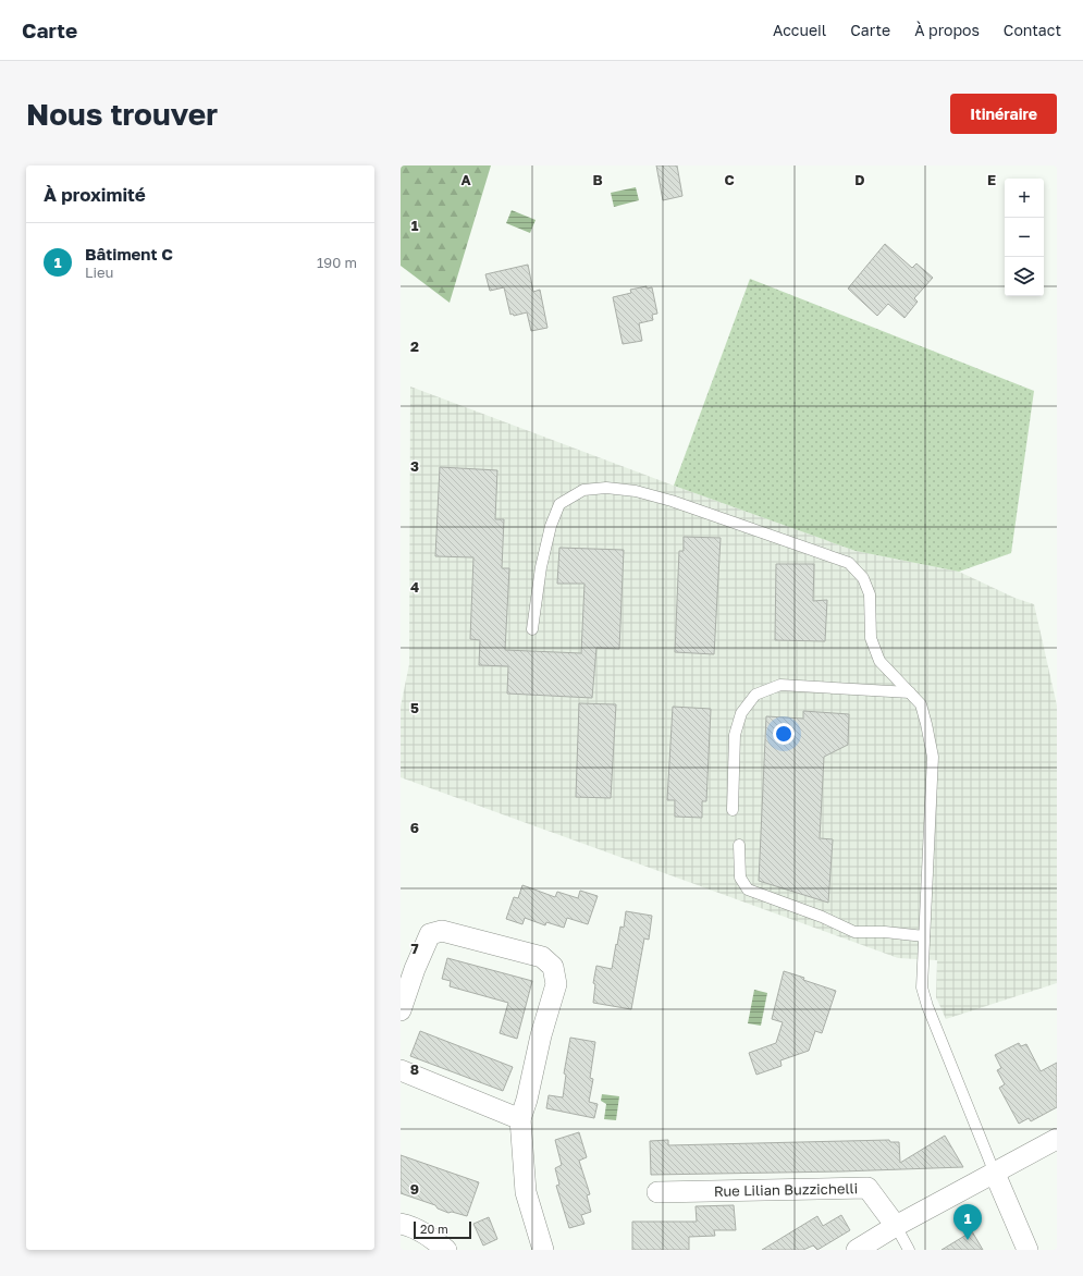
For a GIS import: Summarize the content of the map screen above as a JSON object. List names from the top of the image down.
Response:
{
  "streets": {
    "street": ["Rue Lilian Buzzichelli"]
  },
  "scale_bar": "20 m",
  "page": {
    "header": "Carte",
    "nav": [
      "Accueil",
      "Carte",
      "À propos",
      "Contact"
    ],
    "buttons": "Itinéraire",
    "title": "Nous trouver",
    "heading": "À proximité",
    "map_buttons": ["+", "−"],
    "list": [
      {
        "mark": "1",
        "name": "Bâtiment C",
        "note": "Lieu",
        "value": "190 m"
      }
    ],
    "pins": "1",
    "scale": "20 m"
  },
  "grid": {
    "columns": [
      "A",
      "B",
      "C",
      "D",
      "E"
    ],
    "rows": [
      "1",
      "2",
      "3",
      "4",
      "5",
      "6",
      "7",
      "8",
      "9"
    ]
  }
}
